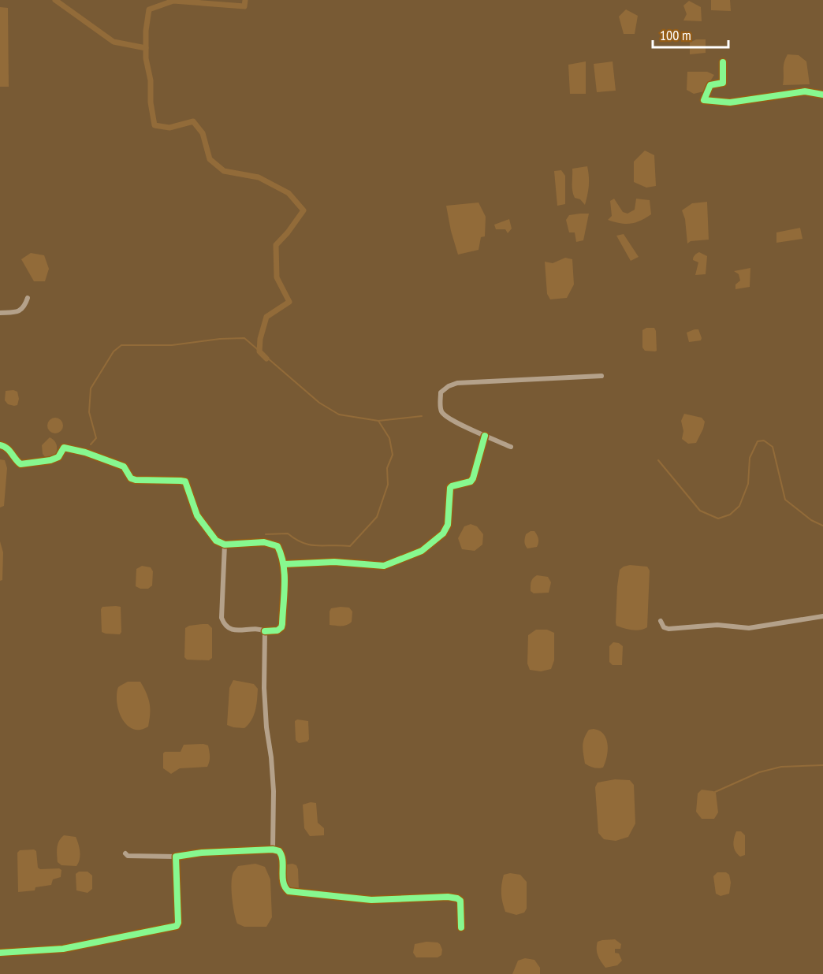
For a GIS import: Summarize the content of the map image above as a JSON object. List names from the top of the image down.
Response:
{
  "scale_bar": "100 m"
}
